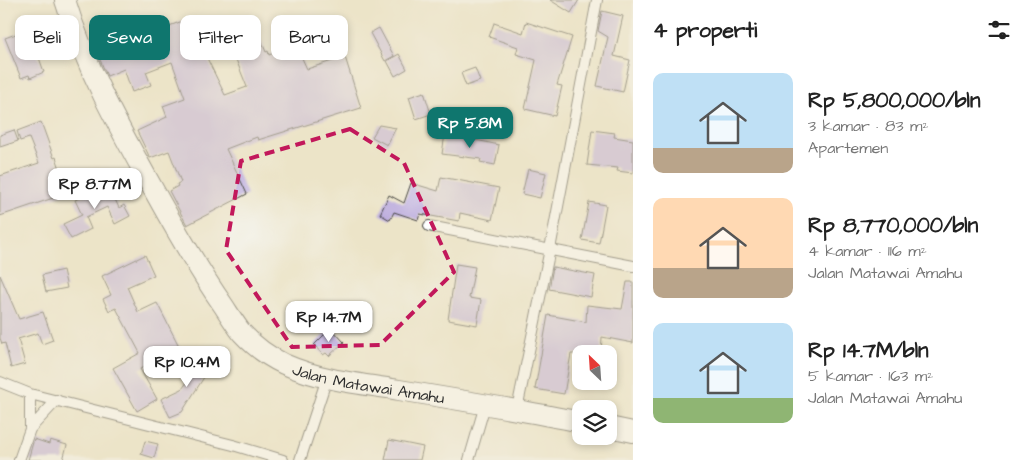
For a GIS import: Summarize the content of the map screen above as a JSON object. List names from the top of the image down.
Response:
{
  "streets": {
    "highway": ["Jalan Matawai Amahu"]
  },
  "north": "top left",
  "page": {
    "heading": "4 properti",
    "chip": [
      "Beli",
      "Sewa",
      "Filter",
      "Baru"
    ],
    "list": [
      {
        "name": "Rp 5,800,000/bln",
        "note": "3 kamar · 83 m² · Apartemen"
      },
      {
        "name": "Rp 8,770,000/bln",
        "note": "4 kamar · 116 m² · Jalan Matawai Amahu"
      },
      {
        "name": "Rp 14.7M/bln",
        "note": "5 kamar · 163 m² · Jalan Matawai Amahu"
      }
    ],
    "price": [
      "Rp 5.8M",
      "Rp 8.77M",
      "Rp 14.7M",
      "Rp 10.4M"
    ]
  }
}
